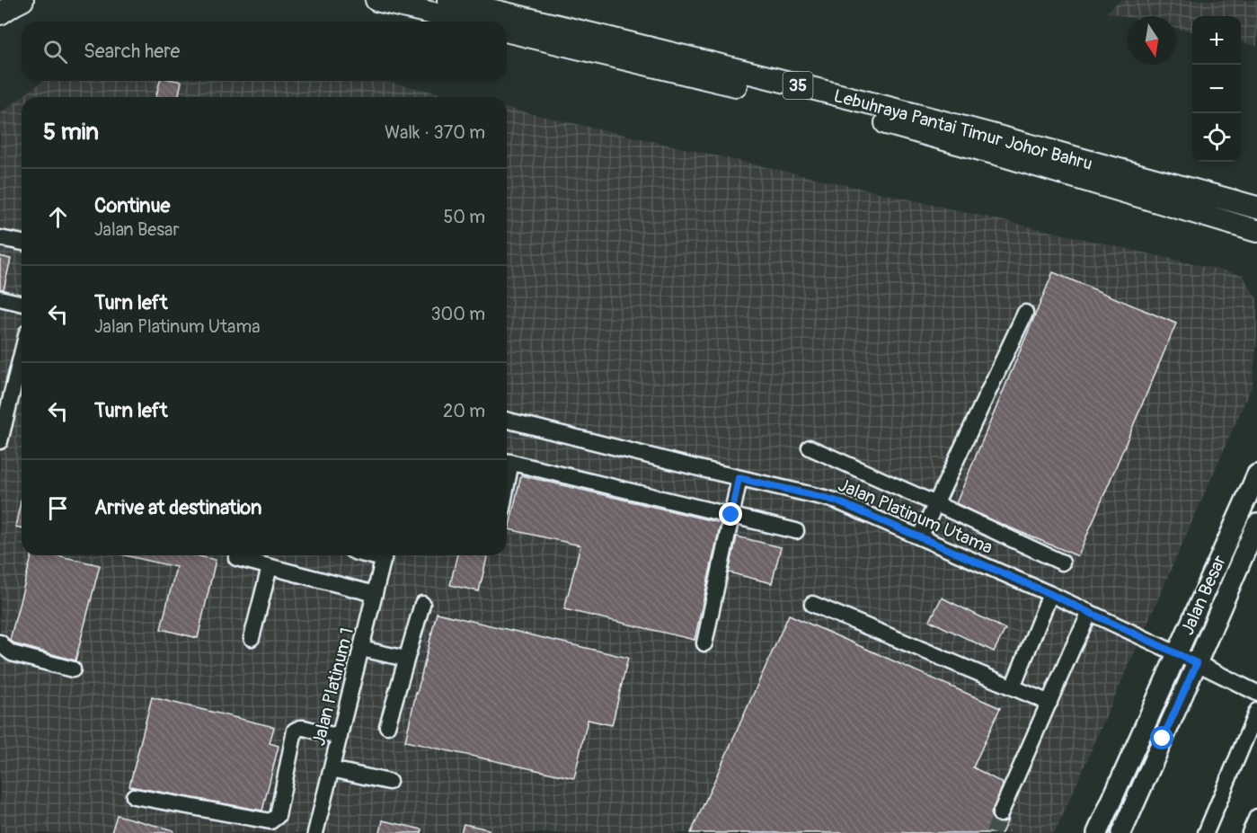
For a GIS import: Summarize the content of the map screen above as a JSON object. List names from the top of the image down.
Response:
{
  "streets": {
    "highway": ["35", "Lebuhraya Pantai Timur Johor Bahru"],
    "main road": ["Jalan Besar"],
    "street": ["Jalan Platinum Utama", "Jalan Platinum 1"]
  },
  "crossings": [
    ["Jalan Platinum Utama", "Jalan Besar"]
  ],
  "north": "bottom",
  "page": {
    "map_buttons": ["+", "−"],
    "search": "Search here",
    "heading": ["5 min", "Walk · 370 m"],
    "list": [
      ["Continue", "Jalan Besar", "50 m"],
      ["Turn left", "Jalan Platinum Utama", "300 m"],
      ["Turn left", "20 m"],
      "Arrive at destination"
    ]
  }
}
